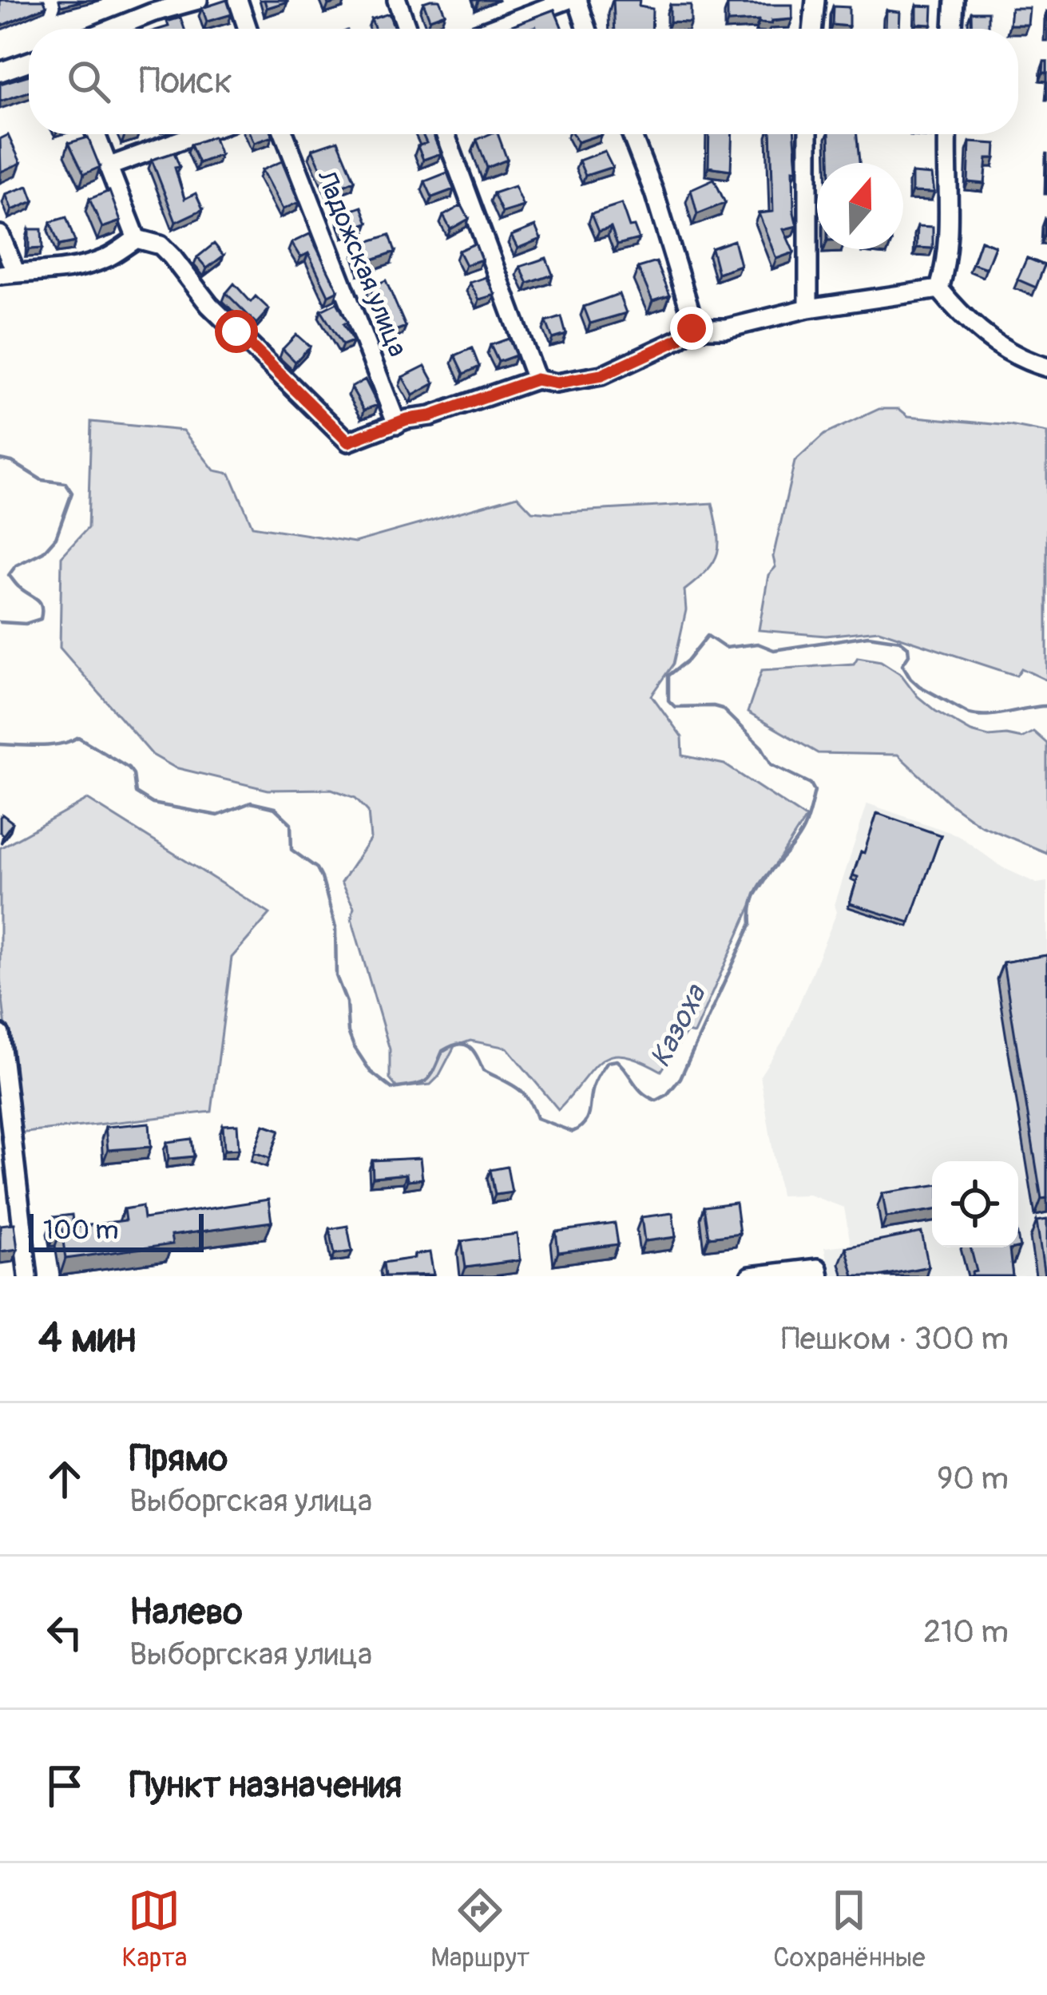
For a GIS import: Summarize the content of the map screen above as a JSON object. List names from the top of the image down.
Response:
{
  "streets": {
    "street": ["Ладожская улица"]
  },
  "water": ["Казоха"],
  "scale_bar": "100 m",
  "north": "top",
  "page": {
    "search": "Поиск",
    "scale": "100 m",
    "heading": ["4 мин", "Пешком · 300 m"],
    "list": [
      ["Прямо", "Выборгская улица", "90 m"],
      ["Налево", "Выборгская улица", "210 m"],
      "Пункт назначения"
    ],
    "nav": ["Карта", "Маршрут", "Сохранённые"]
  }
}
